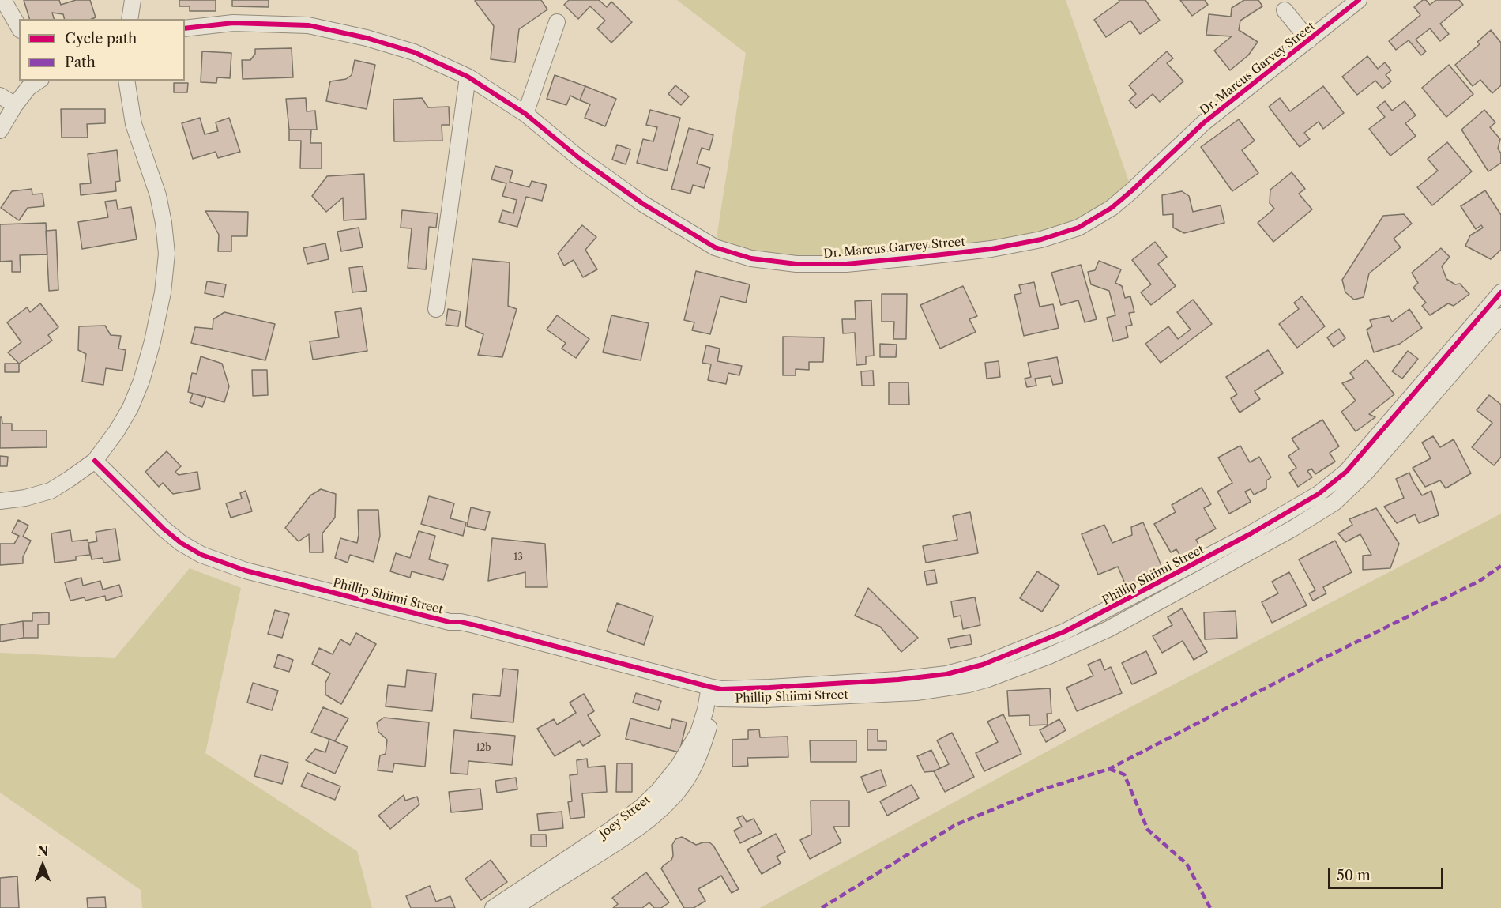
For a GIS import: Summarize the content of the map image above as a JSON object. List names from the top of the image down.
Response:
{
  "streets": {
    "street": ["Dr. Marcus Garvey Street", "Phillip Shiimi Street", "Joey Street"]
  },
  "crossings": [
    ["Phillip Shiimi Street", "Joey Street"]
  ],
  "house_numbers": ["13", "12b"],
  "legend": ["Cycle path", "Path"],
  "scale_bar": "50 m",
  "north": "top"
}
